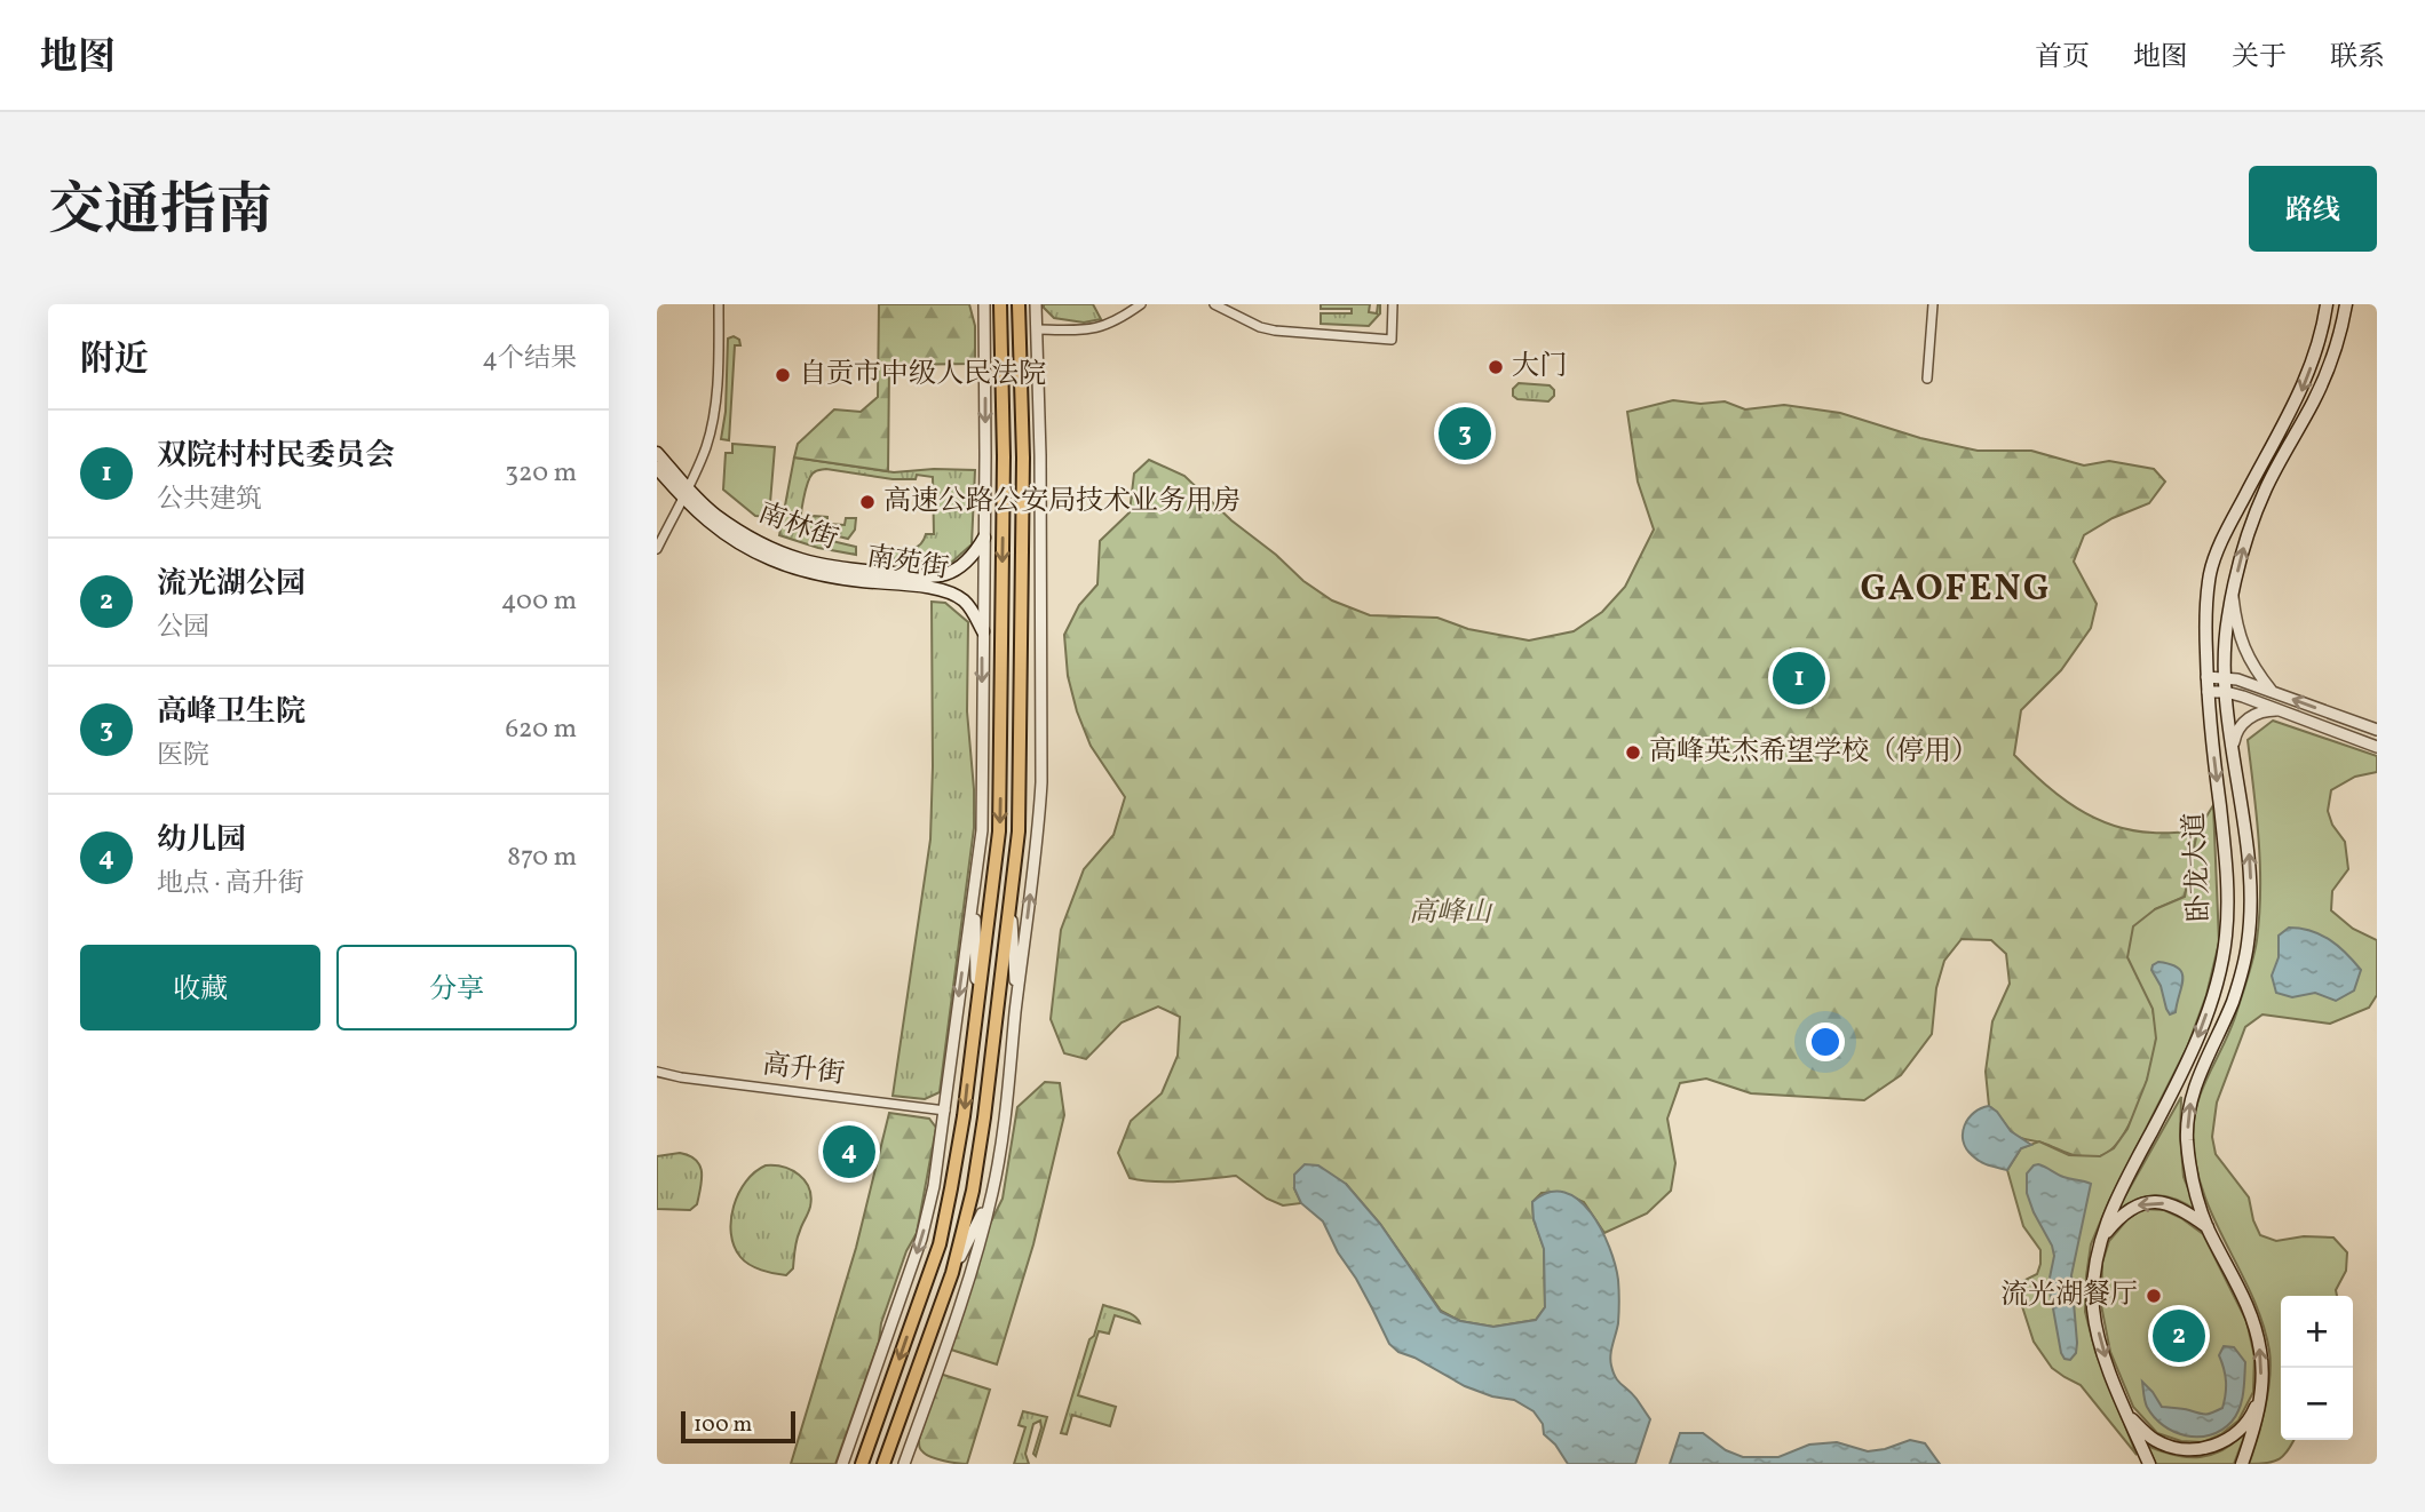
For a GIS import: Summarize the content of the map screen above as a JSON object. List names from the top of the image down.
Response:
{
  "streets": {
    "main road": ["南林街", "南苑街", "卧龙大道"],
    "street": ["高升街"]
  },
  "crossings": [
    ["南林街", "南苑街"]
  ],
  "districts": ["GAOFENG"],
  "parks": ["高峰山"],
  "places": [
    "大门",
    "自贡市中级人民法院",
    "高速公路公安局技术业务用房",
    "高峰英杰希望学校（停用）",
    "流光湖餐厅"
  ],
  "scale_bar": "100 m",
  "page": {
    "header": "地图",
    "nav": [
      "首页",
      "地图",
      "关于",
      "联系"
    ],
    "title": "交通指南",
    "buttons": [
      "路线",
      ["收藏", "分享"]
    ],
    "heading": ["附近", "4个结果"],
    "pins": [
      "3",
      "1",
      "4",
      "2"
    ],
    "list": [
      {
        "mark": "1",
        "name": "双院村村民委员会",
        "note": "公共建筑",
        "value": "320 m"
      },
      {
        "mark": "2",
        "name": "流光湖公园",
        "note": "公园",
        "value": "400 m"
      },
      {
        "mark": "3",
        "name": "高峰卫生院",
        "note": "医院",
        "value": "620 m"
      },
      {
        "mark": "4",
        "name": "幼儿园",
        "note": "地点 · 高升街",
        "value": "870 m"
      }
    ],
    "map_buttons": ["+", "−"],
    "scale": "100 m"
  }
}
